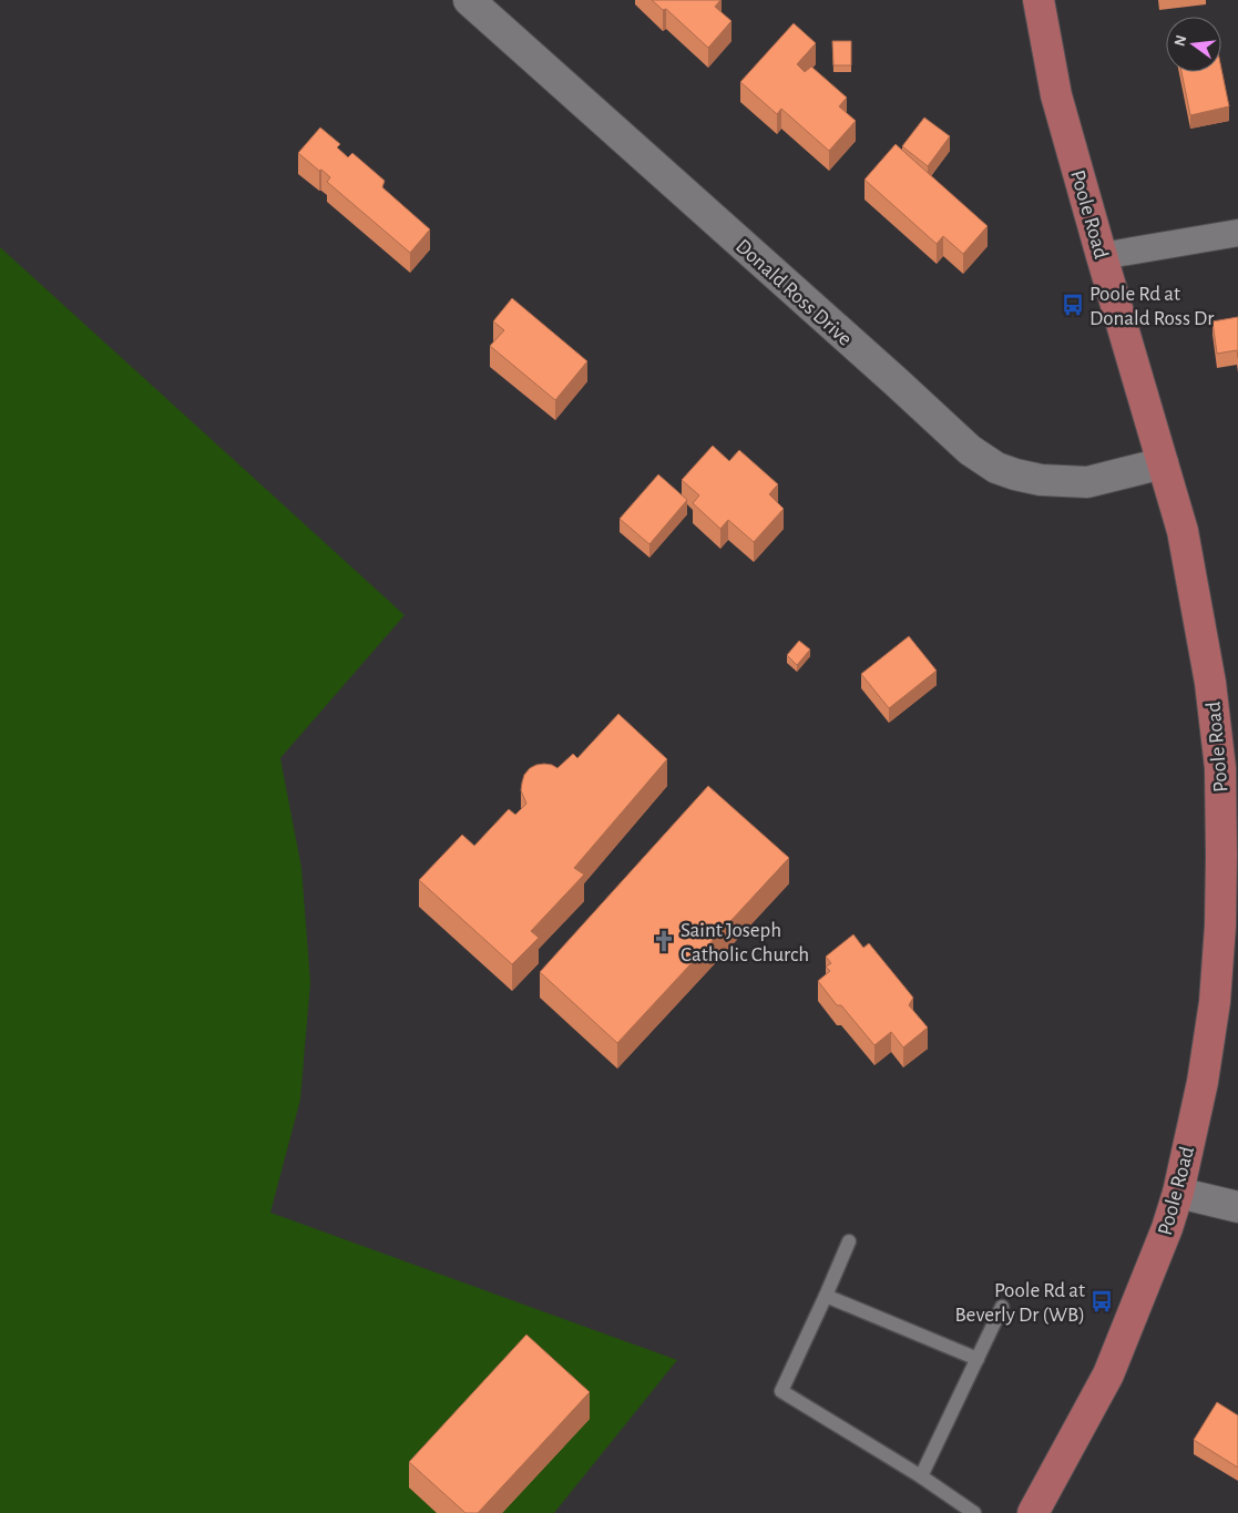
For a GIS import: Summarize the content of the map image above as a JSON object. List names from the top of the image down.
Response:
{
  "streets": {
    "main road": ["Poole Road"],
    "street": ["Donald Ross Drive"]
  },
  "crossings": [
    ["Poole Road", "Donald Ross Drive"]
  ],
  "places": {
    "bus stop": ["Poole Rd at Donald Ross Dr", "Poole Rd at Beverly Dr (WB)"],
    "church": ["Saint Joseph Catholic Church"]
  },
  "north": "left"
}
